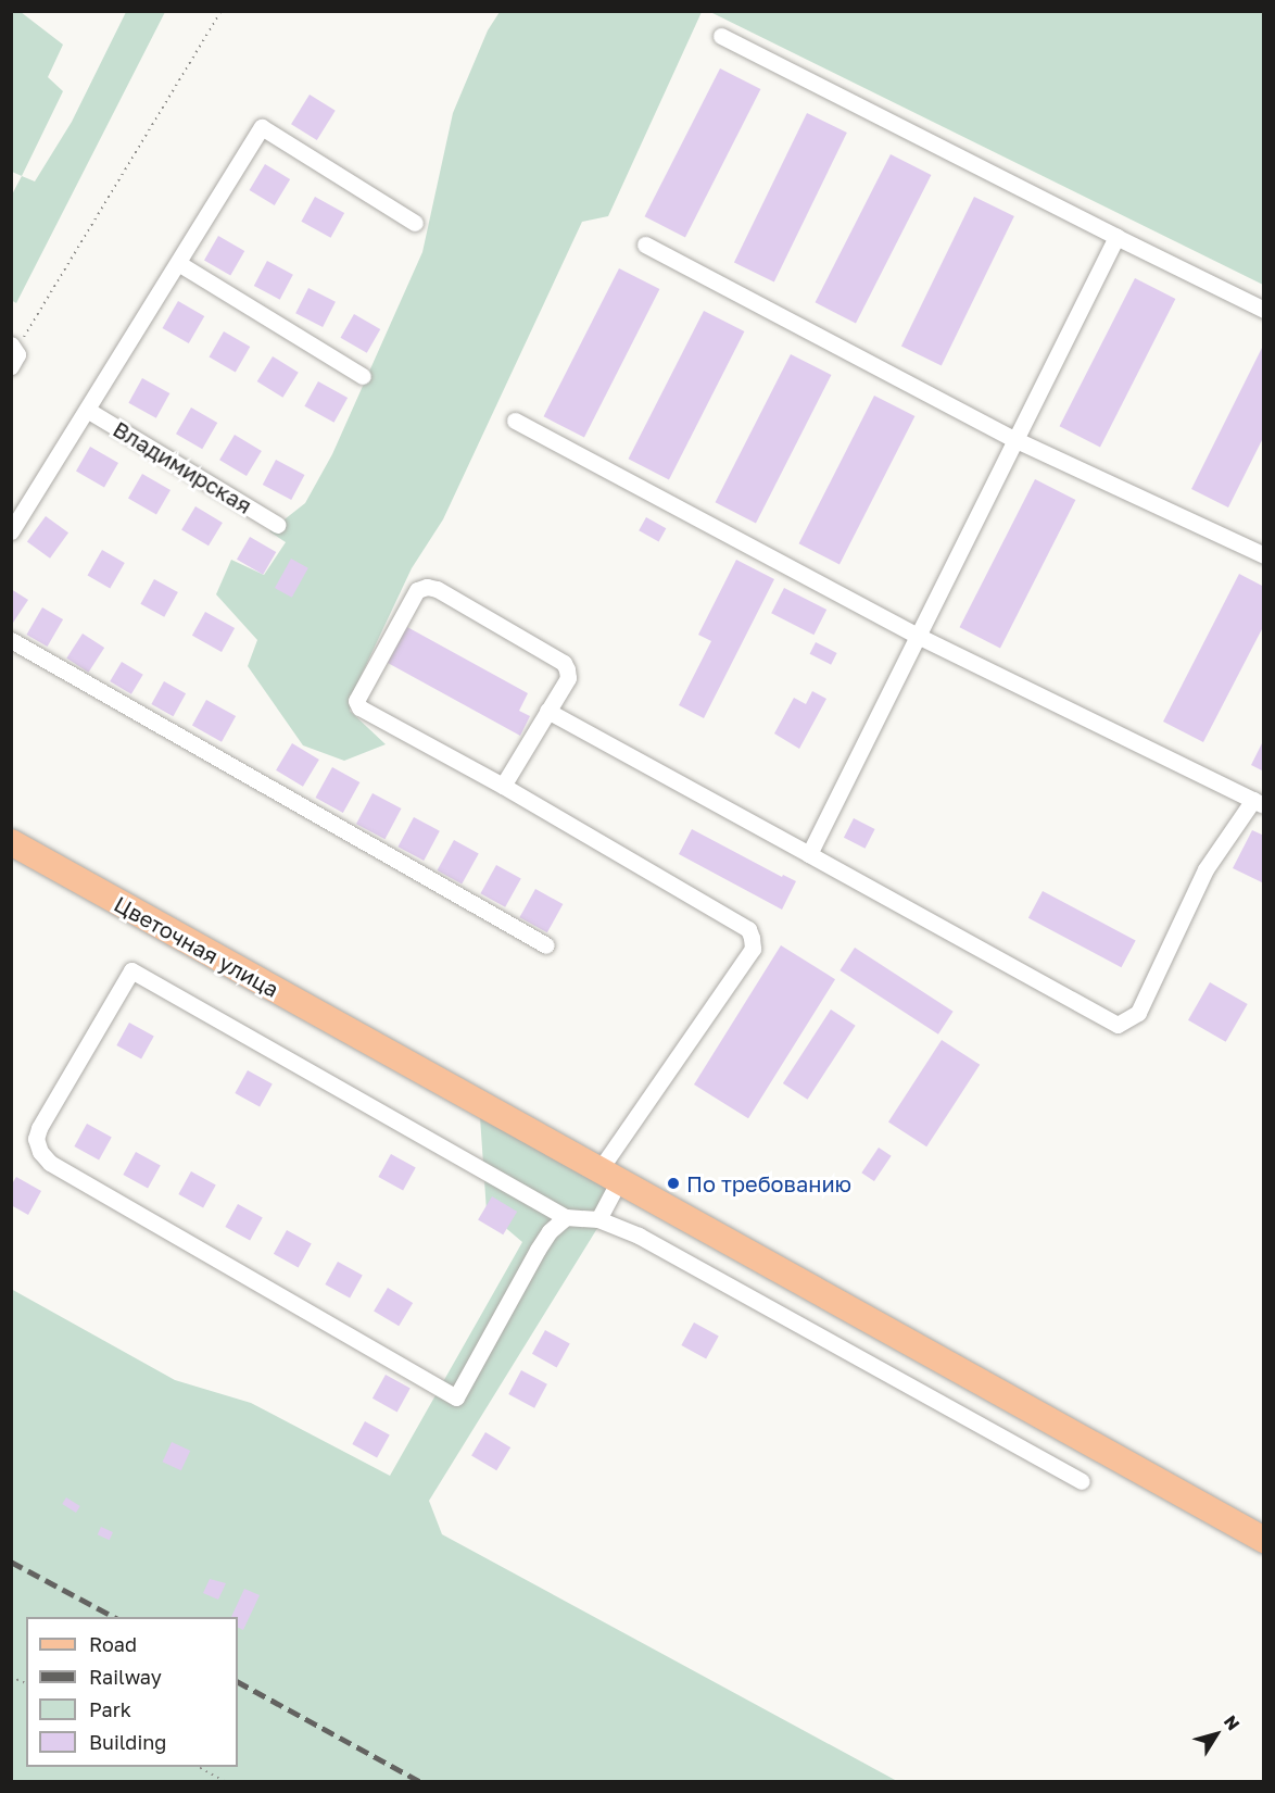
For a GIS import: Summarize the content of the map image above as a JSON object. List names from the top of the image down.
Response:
{
  "streets": {
    "main road": ["Цветочная улица"],
    "street": ["Владимирская"]
  },
  "places": ["По требованию"],
  "legend": [
    "Road",
    "Railway",
    "Park",
    "Building"
  ],
  "north": "top right"
}
